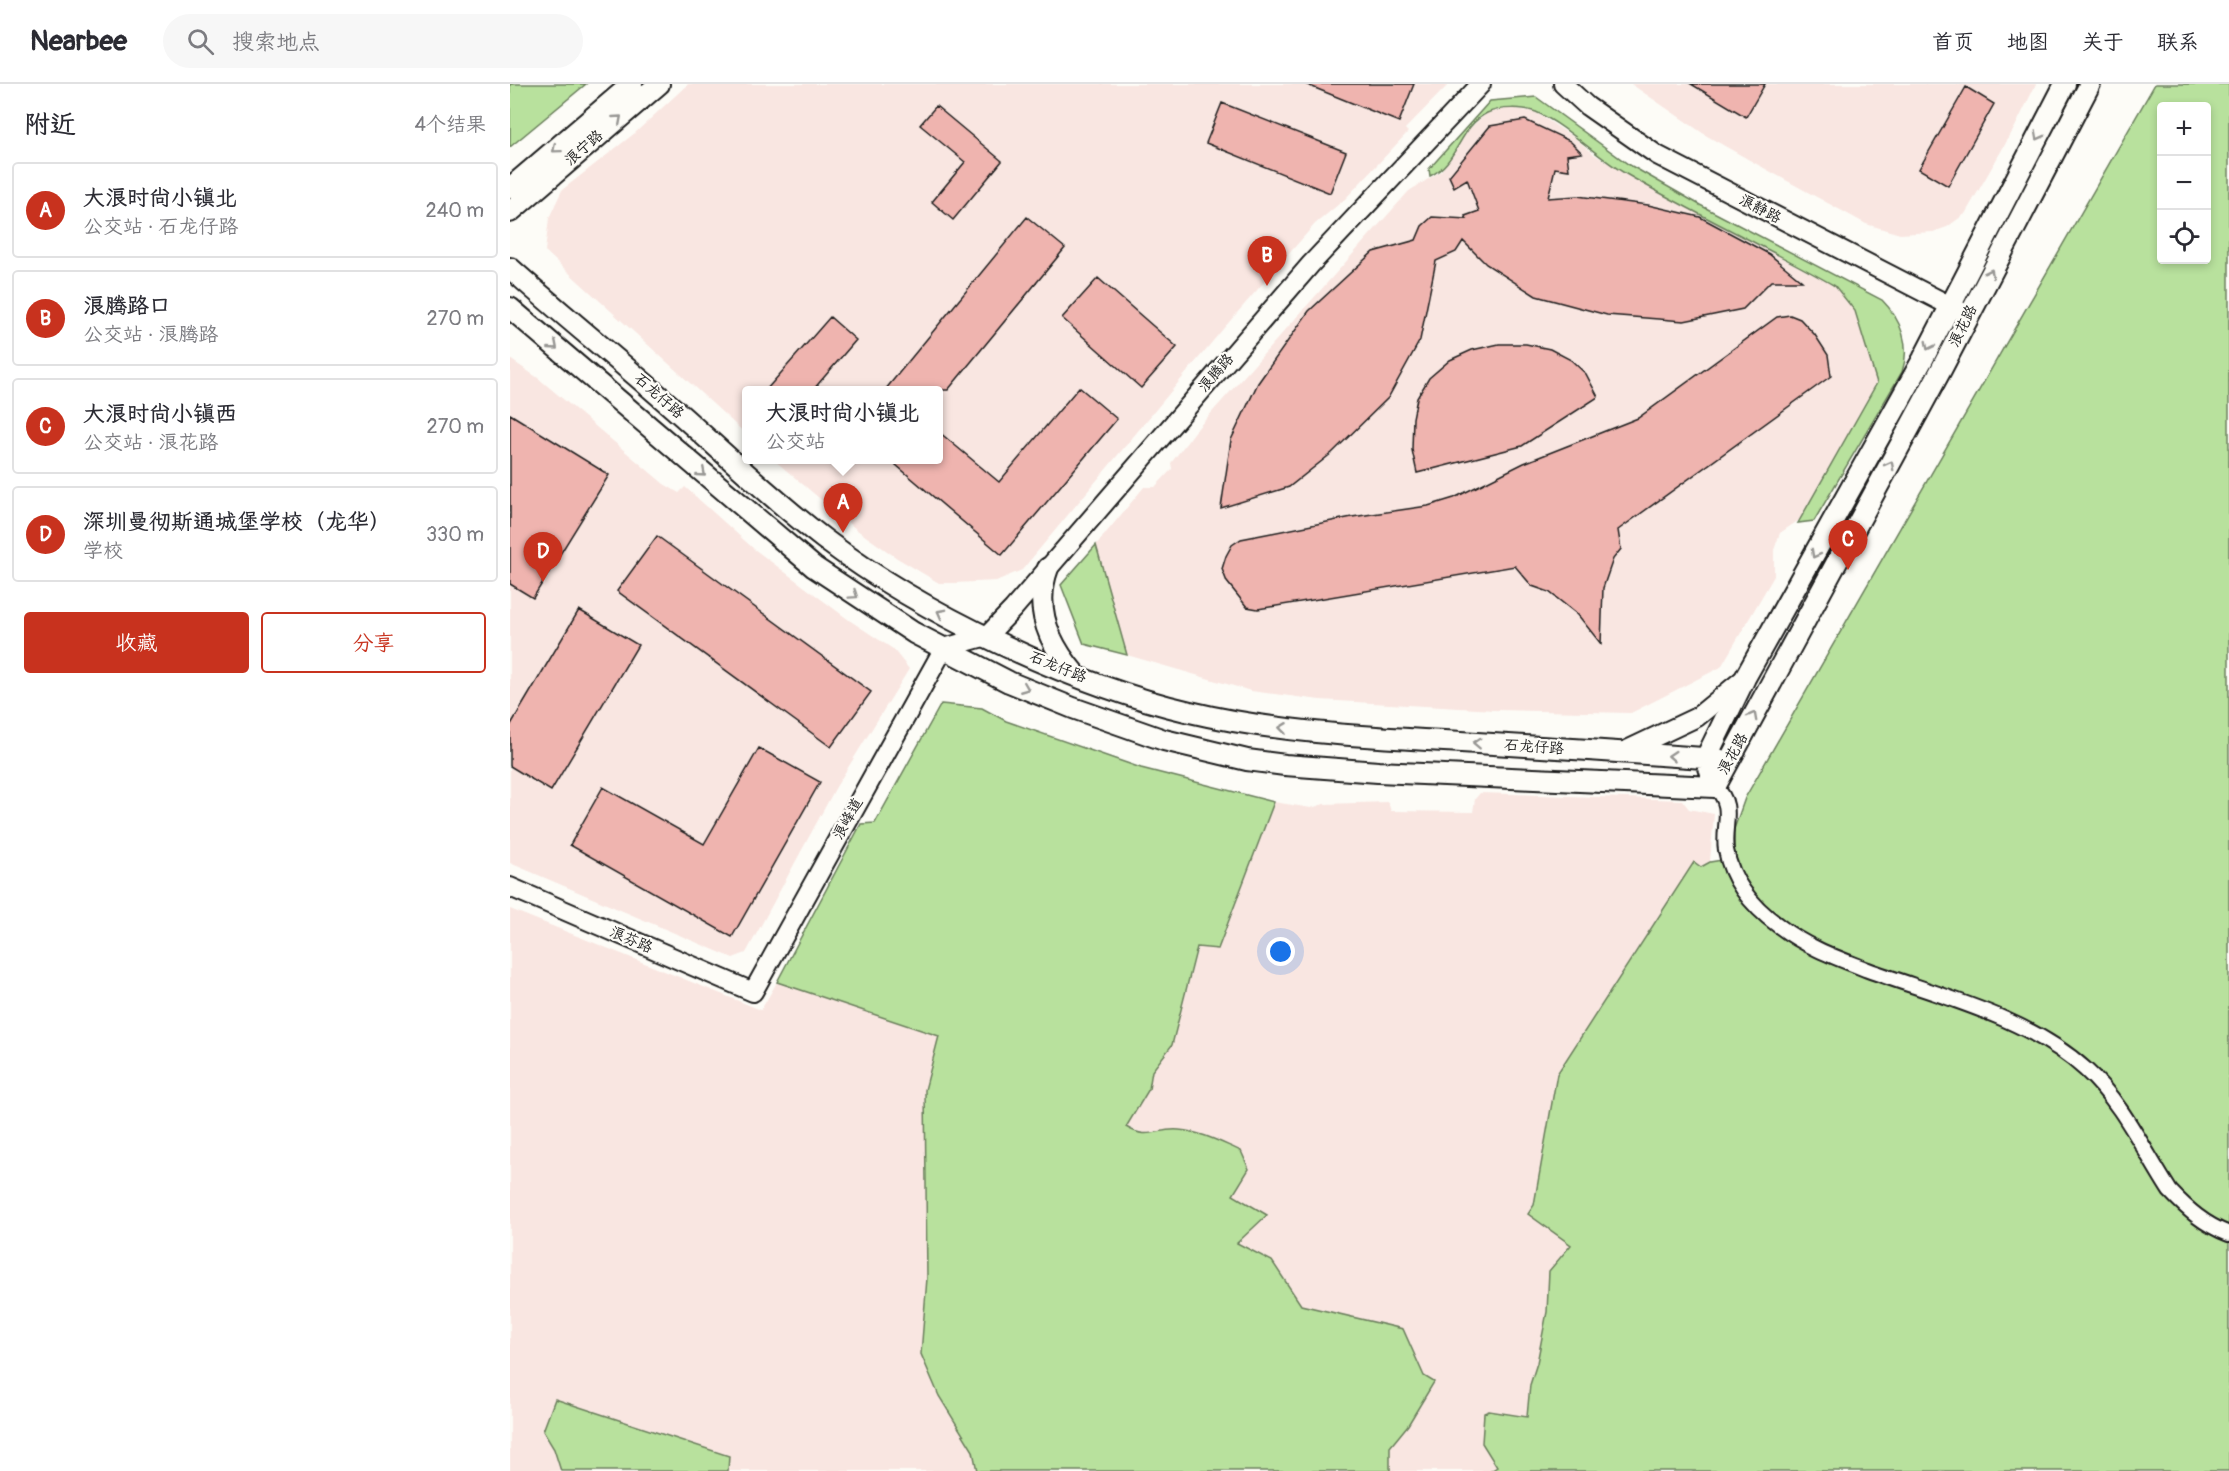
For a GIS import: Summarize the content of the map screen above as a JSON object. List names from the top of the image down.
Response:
{
  "streets": {
    "main road": ["浪宁路", "浪花路", "石龙仔路"],
    "street": [
      "浪静路",
      "浪腾路",
      "浪峰道",
      "浪芬路"
    ]
  },
  "crossings": [
    ["浪静路", "浪花路"],
    ["浪花路", "石龙仔路"],
    ["浪腾路", "石龙仔路"],
    ["石龙仔路", "浪峰道"],
    ["浪峰道", "浪芬路"]
  ],
  "page": {
    "header": "Nearbee",
    "search": "搜索地点",
    "nav": [
      "首页",
      "地图",
      "关于",
      "联系"
    ],
    "heading": ["附近", "4个结果"],
    "map_buttons": ["+", "−"],
    "list": [
      {
        "mark": "A",
        "name": "大浪时尚小镇北",
        "note": "公交站 · 石龙仔路",
        "value": "240 m"
      },
      {
        "mark": "B",
        "name": "浪腾路口",
        "note": "公交站 · 浪腾路",
        "value": "270 m"
      },
      {
        "mark": "C",
        "name": "大浪时尚小镇西",
        "note": "公交站 · 浪花路",
        "value": "270 m"
      },
      {
        "mark": "D",
        "name": "深圳曼彻斯通城堡学校（龙华）",
        "note": "学校",
        "value": "330 m"
      }
    ],
    "pins": [
      "B",
      "A",
      "C",
      "D"
    ],
    "popup": ["大浪时尚小镇北", "公交站"],
    "buttons": ["收藏", "分享"]
  }
}
